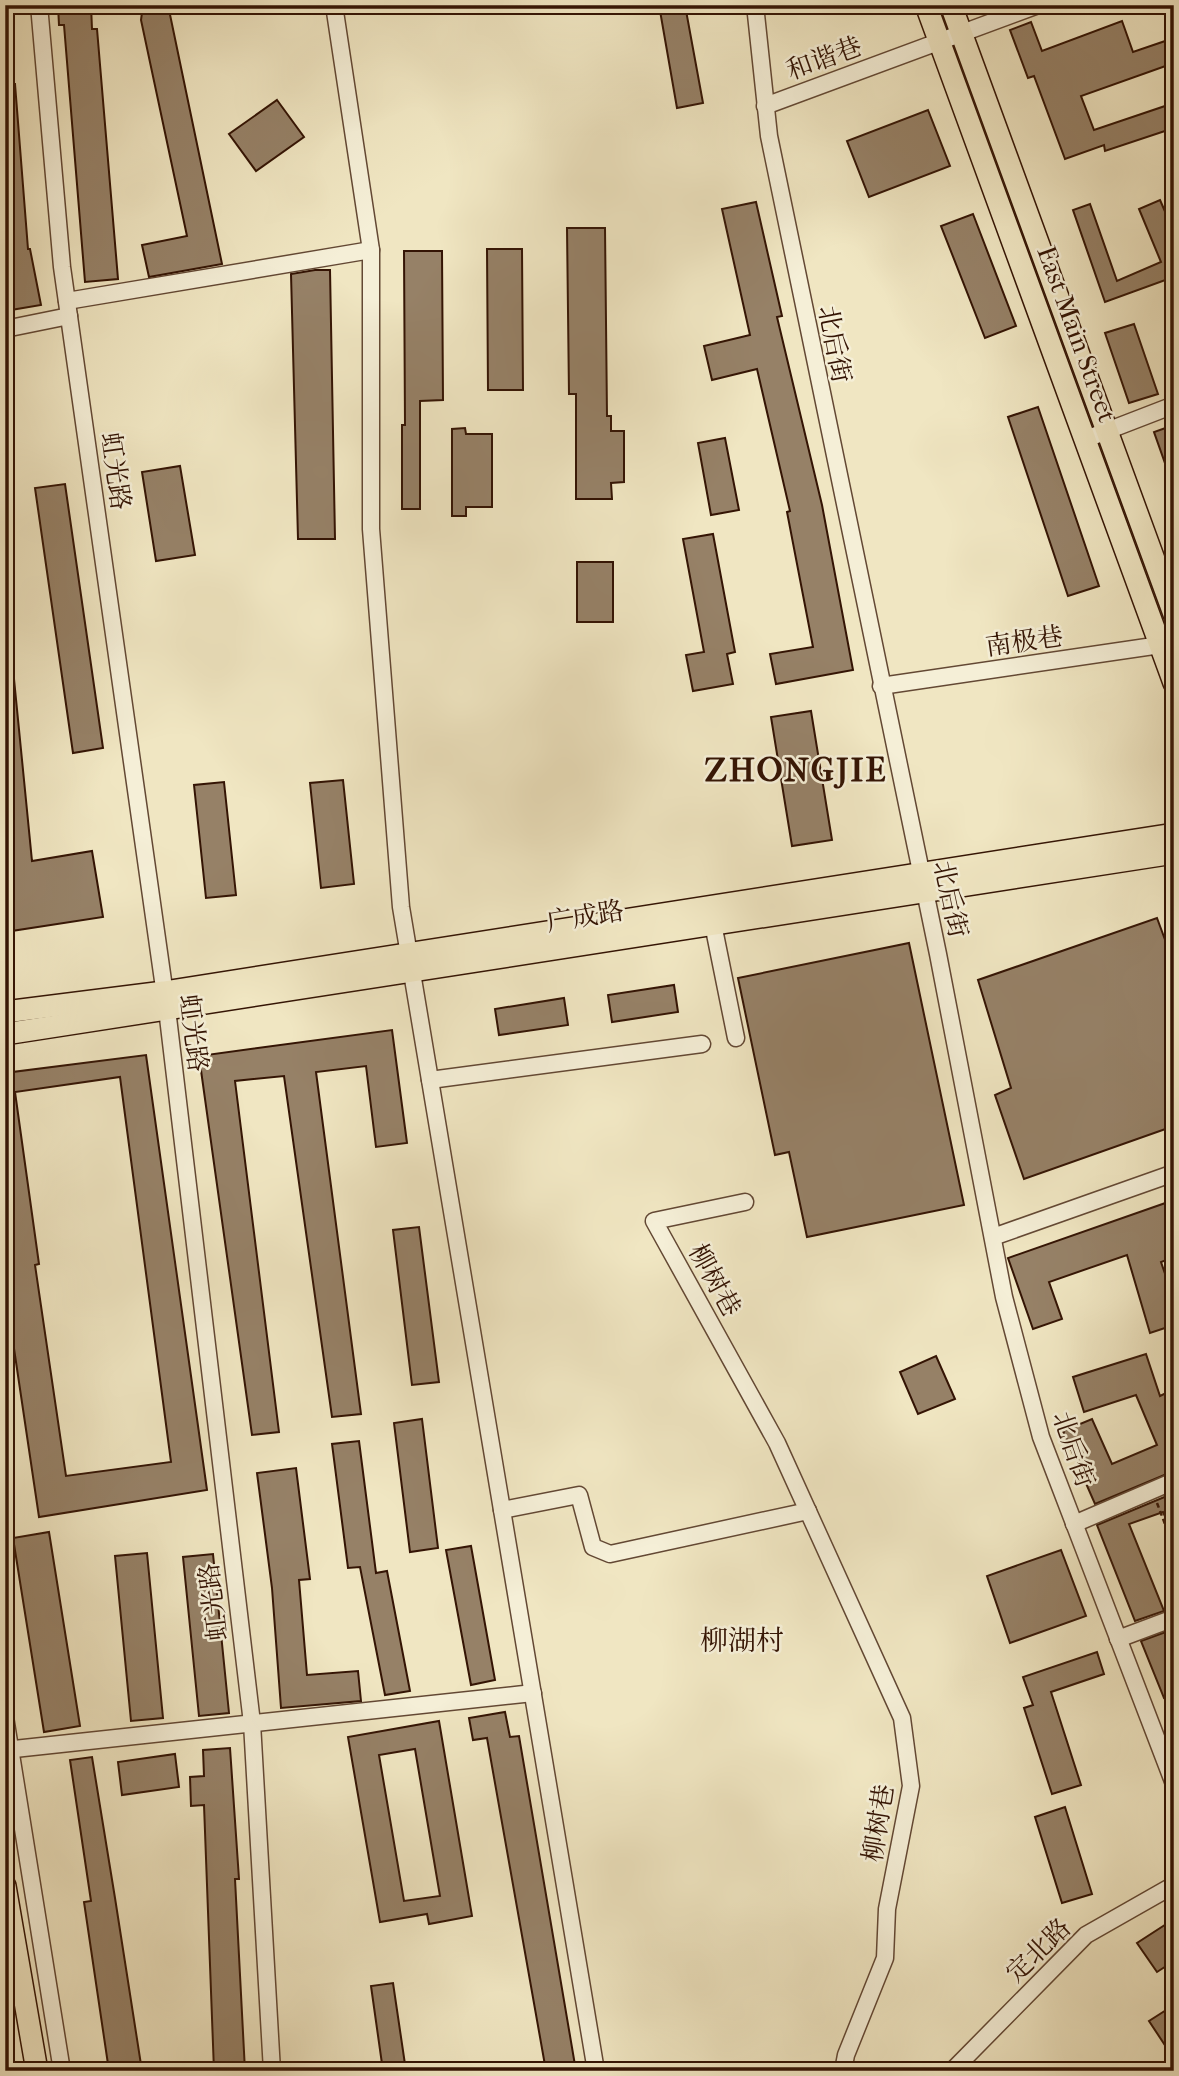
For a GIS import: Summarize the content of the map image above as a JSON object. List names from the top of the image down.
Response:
{
  "streets": {
    "main road": ["East Main Street", "广成路"],
    "street": [
      "和谐巷",
      "北后街",
      "虹光路",
      "南极巷",
      "柳树巷",
      "定北路"
    ]
  },
  "crossings": [
    ["和谐巷", "East Main Street"],
    ["和谐巷", "北后街"],
    ["East Main Street", "南极巷"],
    ["北后街", "南极巷"],
    ["北后街", "广成路"],
    ["虹光路", "广成路"]
  ],
  "districts": ["ZHONGJIE", "柳湖村"]
}
